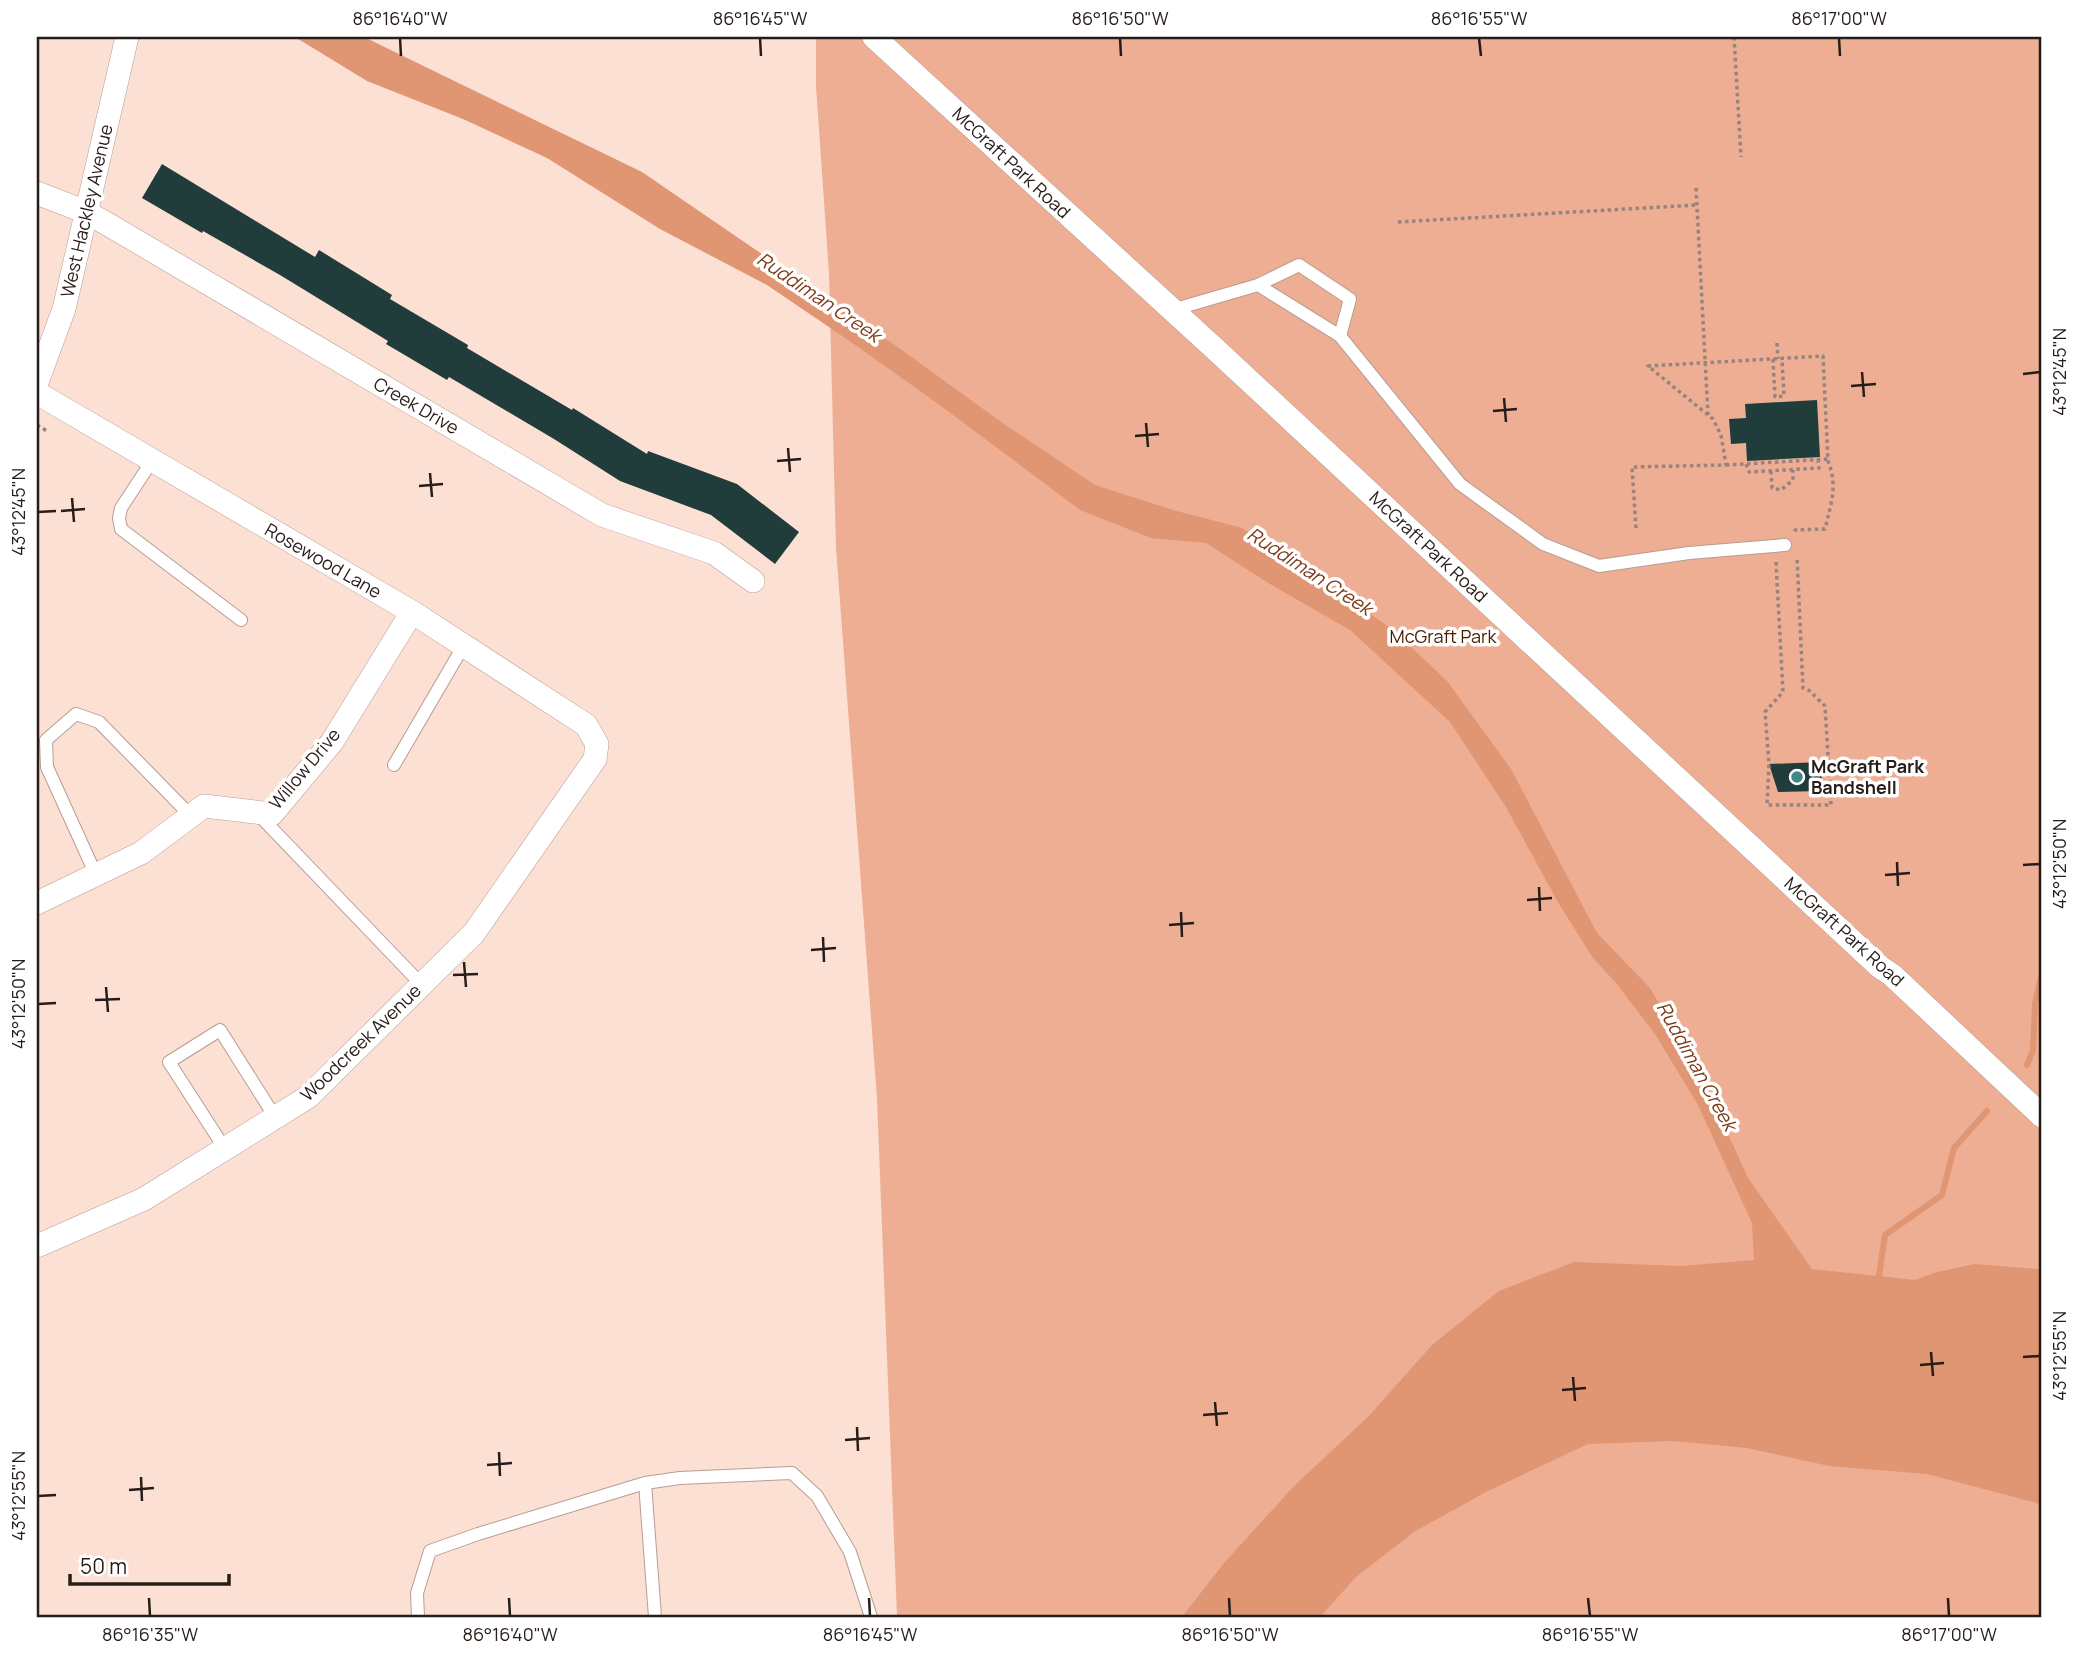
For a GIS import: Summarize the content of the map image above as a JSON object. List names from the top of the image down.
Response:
{
  "streets": {
    "street": [
      "McGraft Park Road",
      "West Hackley Avenue",
      "Creek Drive",
      "Rosewood Lane",
      "Willow Drive",
      "Woodcreek Avenue"
    ]
  },
  "crossings": [
    ["West Hackley Avenue", "Creek Drive"],
    ["Rosewood Lane", "Willow Drive"],
    ["Rosewood Lane", "Woodcreek Avenue"]
  ],
  "water": ["Ruddiman Creek"],
  "parks": ["McGraft Park"],
  "places": ["McGraft Park Bandshell"],
  "scale_bar": "50 m",
  "coordinates": [
    "86°16'40\"W",
    "86°16'45\"W",
    "86°16'50\"W",
    "86°16'55\"W",
    "86°17'00\"W",
    "43°12'45\"N",
    "43°12'50\"N",
    "43°12'55\"N",
    "86°16'35\"W"
  ]
}
